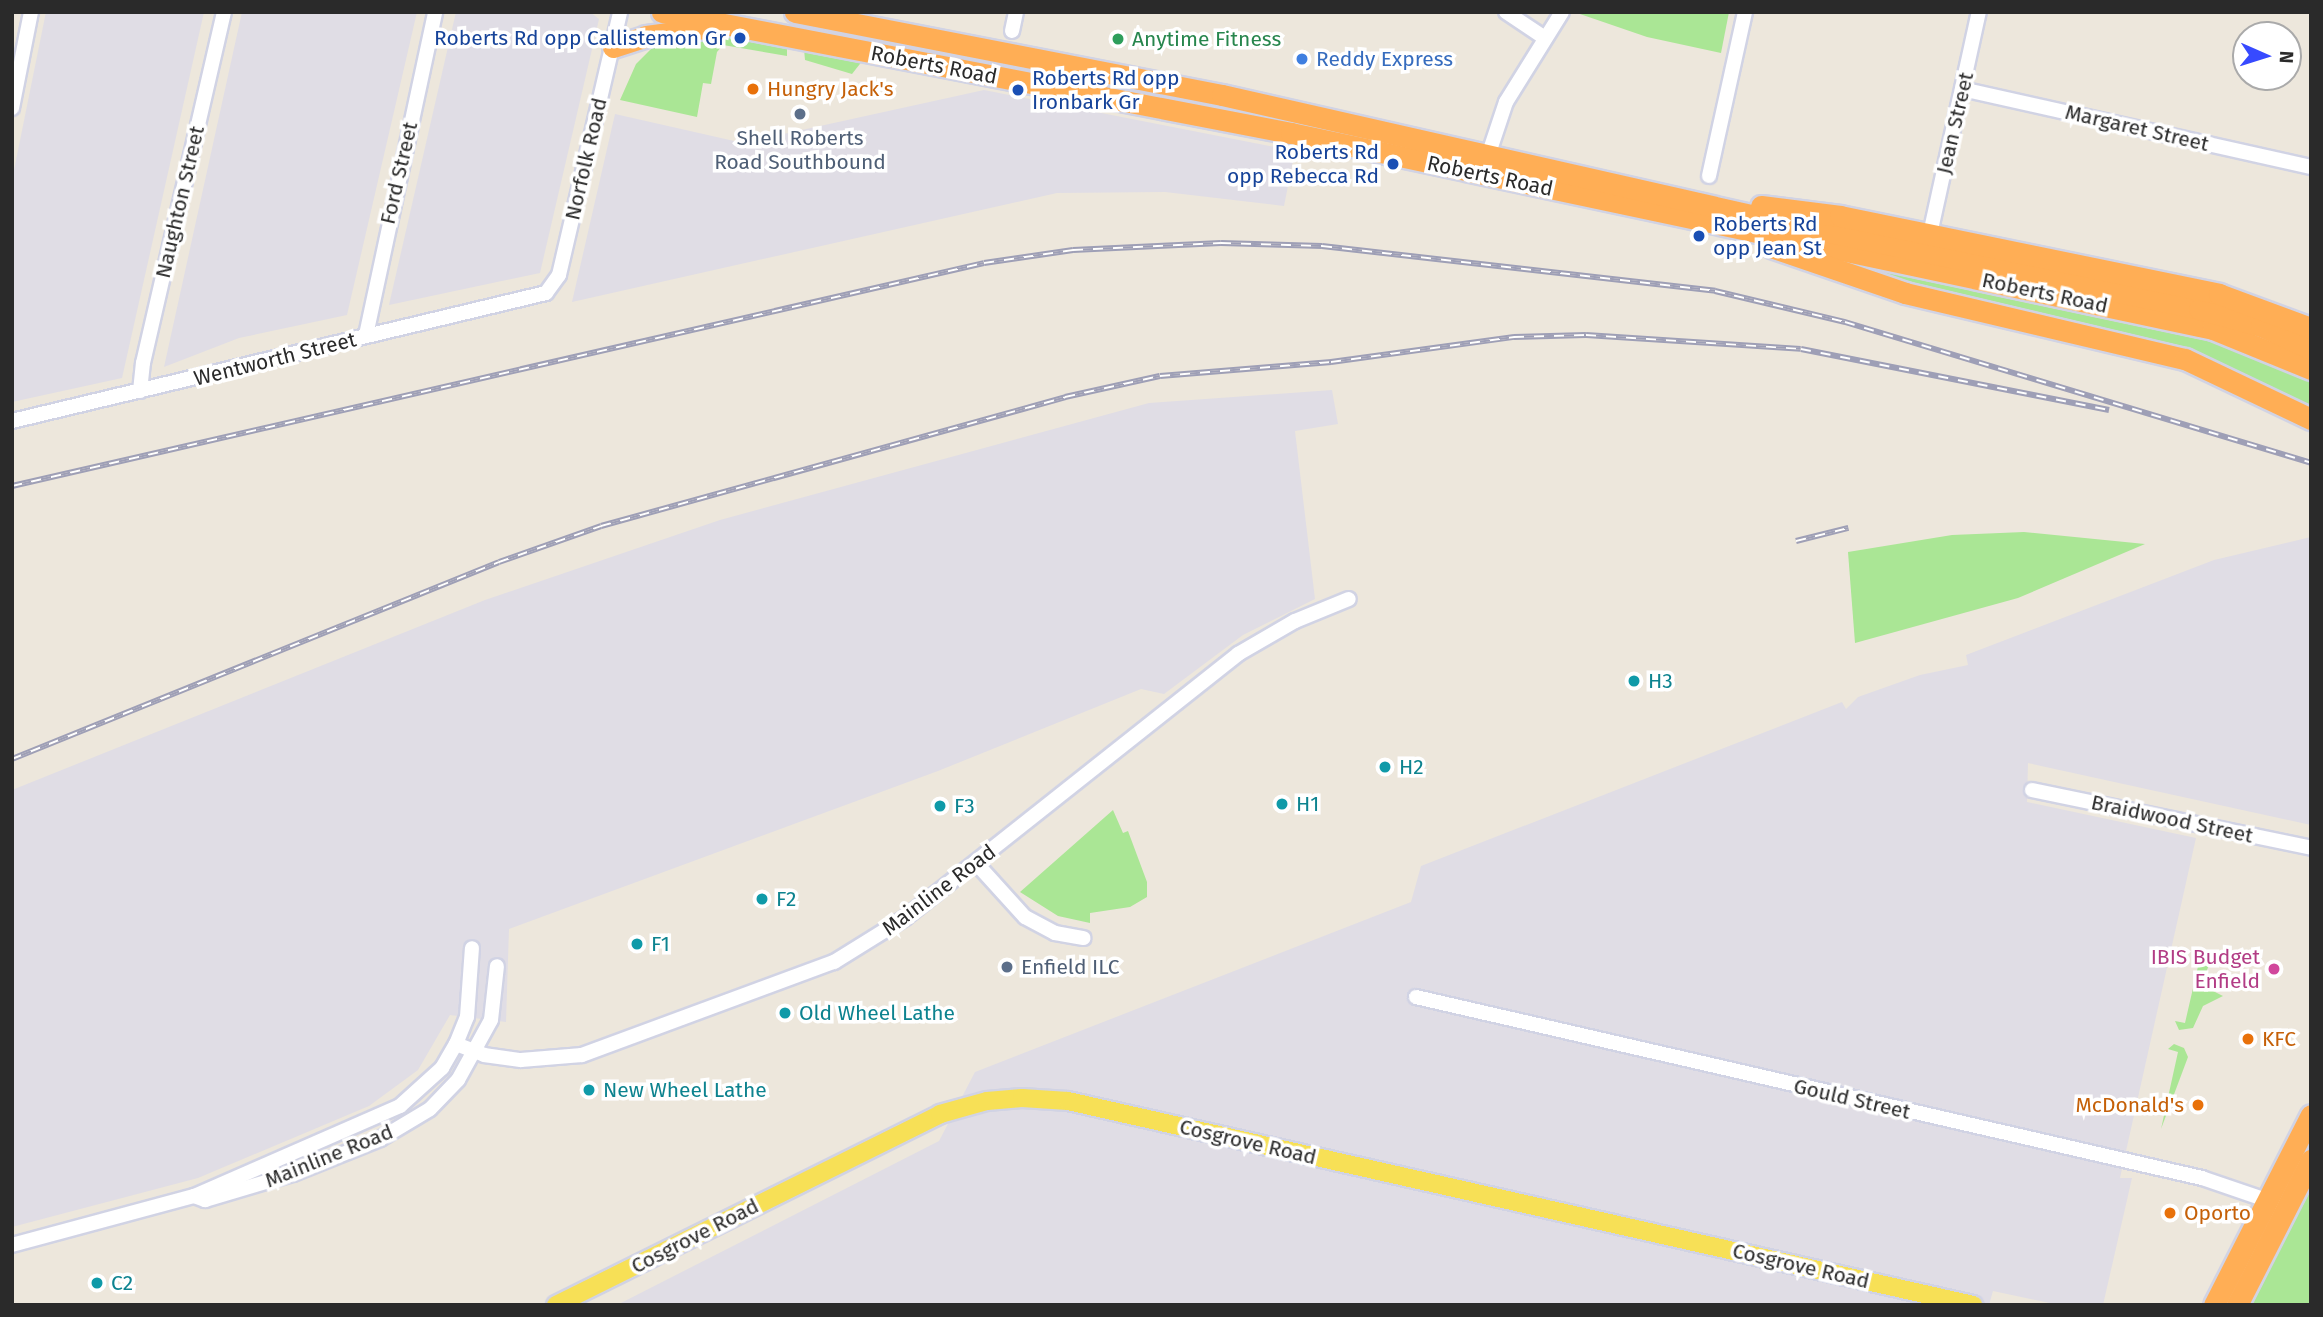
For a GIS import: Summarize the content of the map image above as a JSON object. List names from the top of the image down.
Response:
{
  "streets": {
    "highway": ["Roberts Road"],
    "main road": ["Cosgrove Road"],
    "street": [
      "Jean Street",
      "Margaret Street",
      "Norfolk Road",
      "Ford Street",
      "Naughton Street",
      "Wentworth Street",
      "Braidwood Street",
      "Mainline Road",
      "Gould Street"
    ]
  },
  "crossings": [
    ["Jean Street", "Margaret Street"],
    ["Norfolk Road", "Wentworth Street"],
    ["Ford Street", "Wentworth Street"],
    ["Naughton Street", "Wentworth Street"]
  ],
  "places": [
    "Roberts Rd opp Callistemon Gr",
    "Anytime Fitness",
    "Reddy Express",
    "Hungry Jack's",
    "Roberts Rd opp Ironbark Gr",
    "Shell Roberts Road Southbound",
    "Roberts Rd opp Rebecca Rd",
    "Roberts Rd opp Jean St",
    "H3",
    "H2",
    "H1",
    "F3",
    "F2",
    "F1",
    "Enfield ILC",
    "IBIS Budget Enfield",
    "Old Wheel Lathe",
    "KFC",
    "New Wheel Lathe",
    "McDonald's",
    "Oporto",
    "C2"
  ],
  "north": "right"
}
